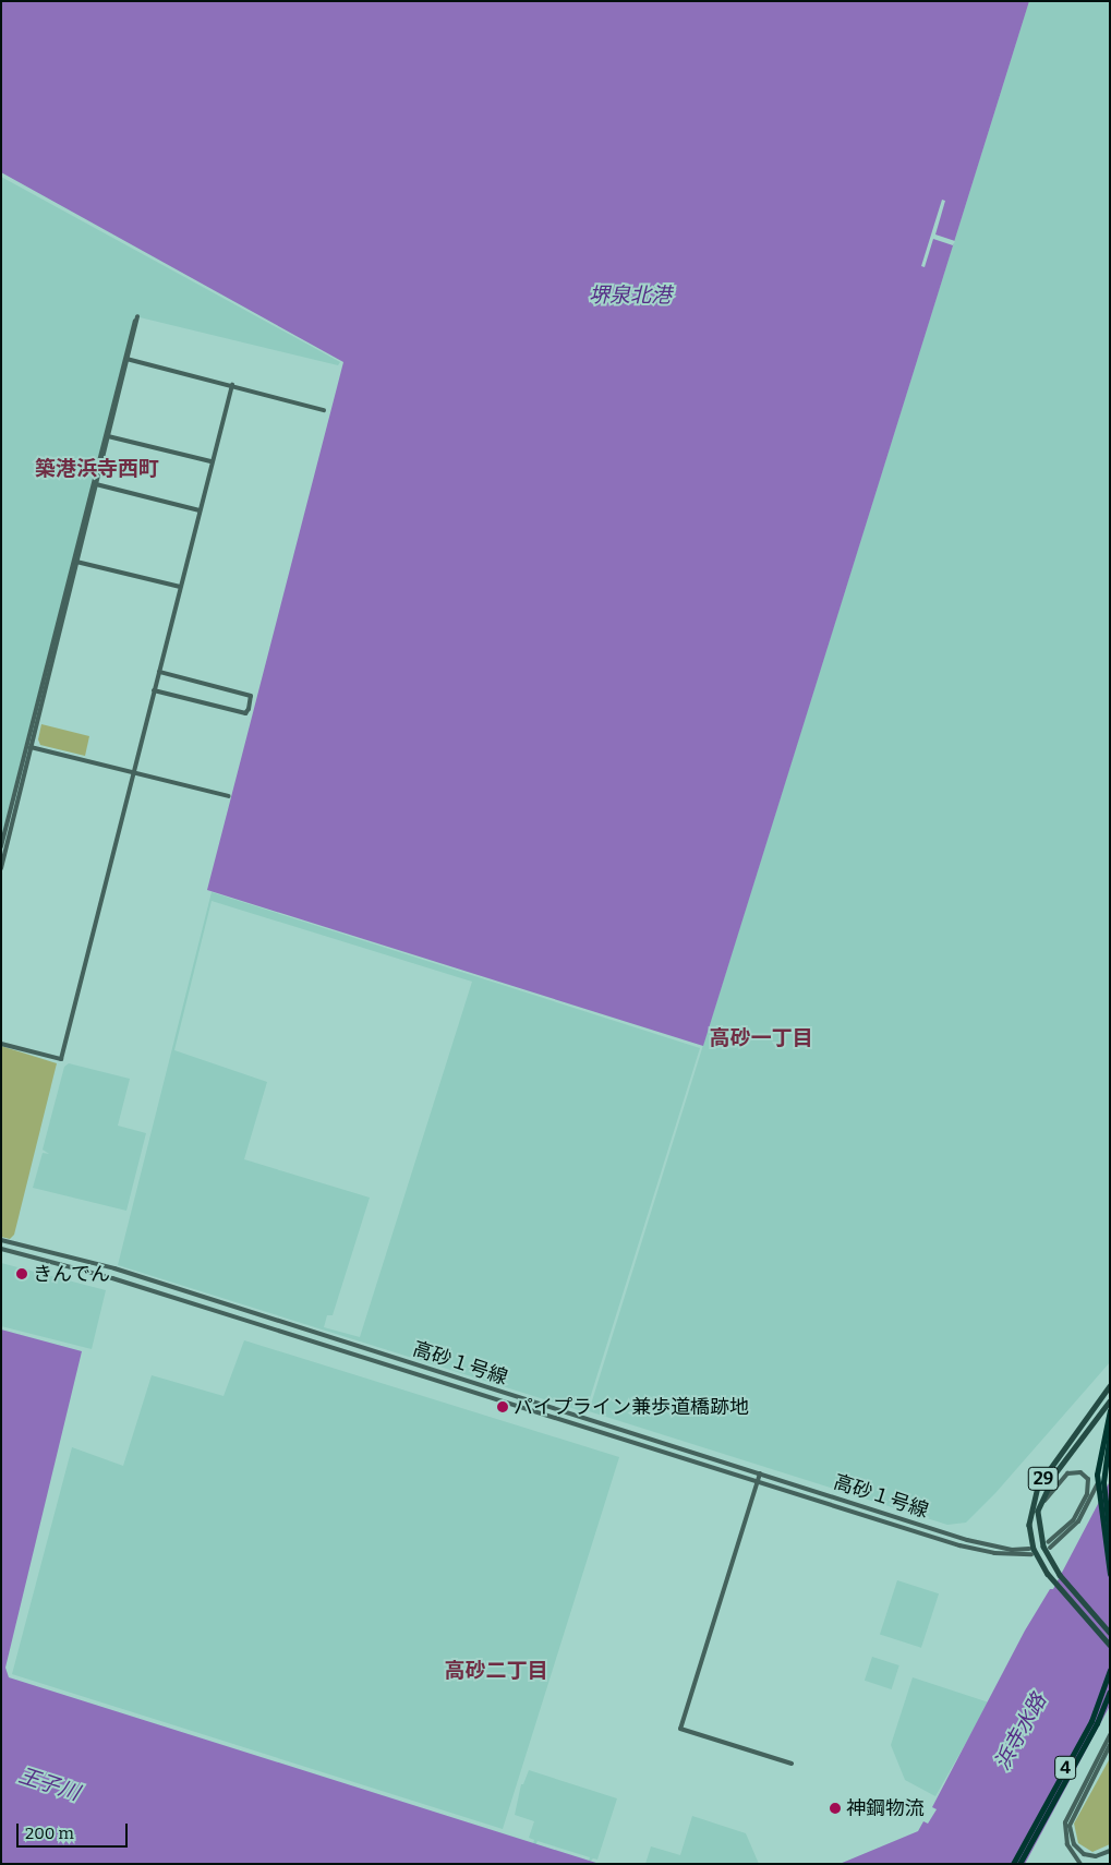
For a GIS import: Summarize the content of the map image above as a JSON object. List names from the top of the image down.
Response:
{
  "streets": {
    "highway": ["4"],
    "main road": ["29"],
    "street": ["高砂１号線"]
  },
  "districts": ["築港浜寺西町", "高砂一丁目", "高砂二丁目"],
  "water": ["堺泉北港", "浜寺水路", "王子川"],
  "places": ["きんでん", "パイプライン兼歩道橋跡地", "神鋼物流"],
  "scale_bar": "200 m"
}
